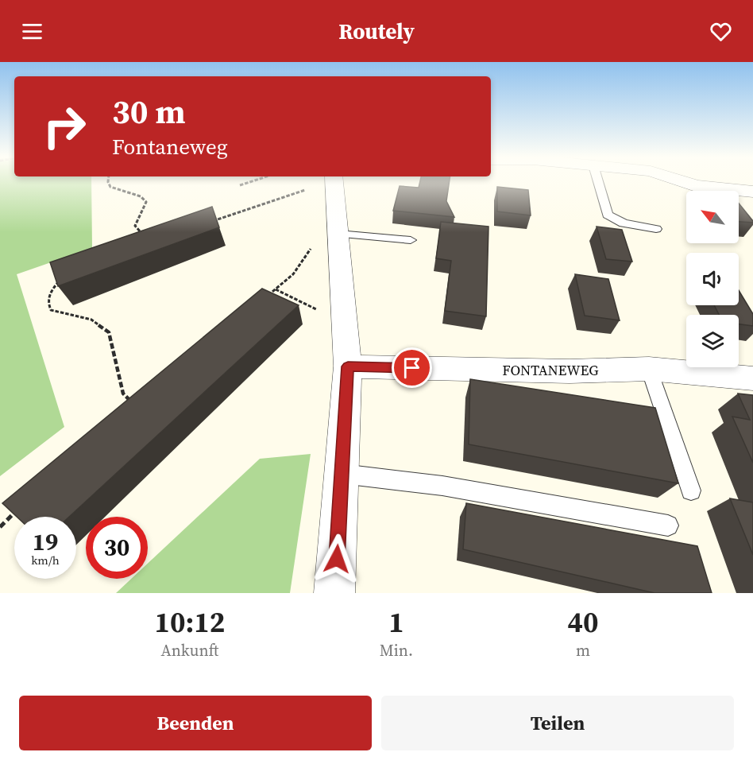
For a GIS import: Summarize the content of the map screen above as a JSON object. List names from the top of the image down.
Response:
{
  "streets": {
    "street": ["FONTANEWEG"]
  },
  "north": "top left",
  "page": {
    "header": "Routely",
    "turn": ["30 m", "Fontaneweg"],
    "speed": "19 km/h",
    "limit": "30",
    "eta": [
      "10:12",
      "Ankunft",
      "1",
      "Min.",
      "40",
      "m"
    ],
    "buttons": ["Beenden", "Teilen"]
  }
}
